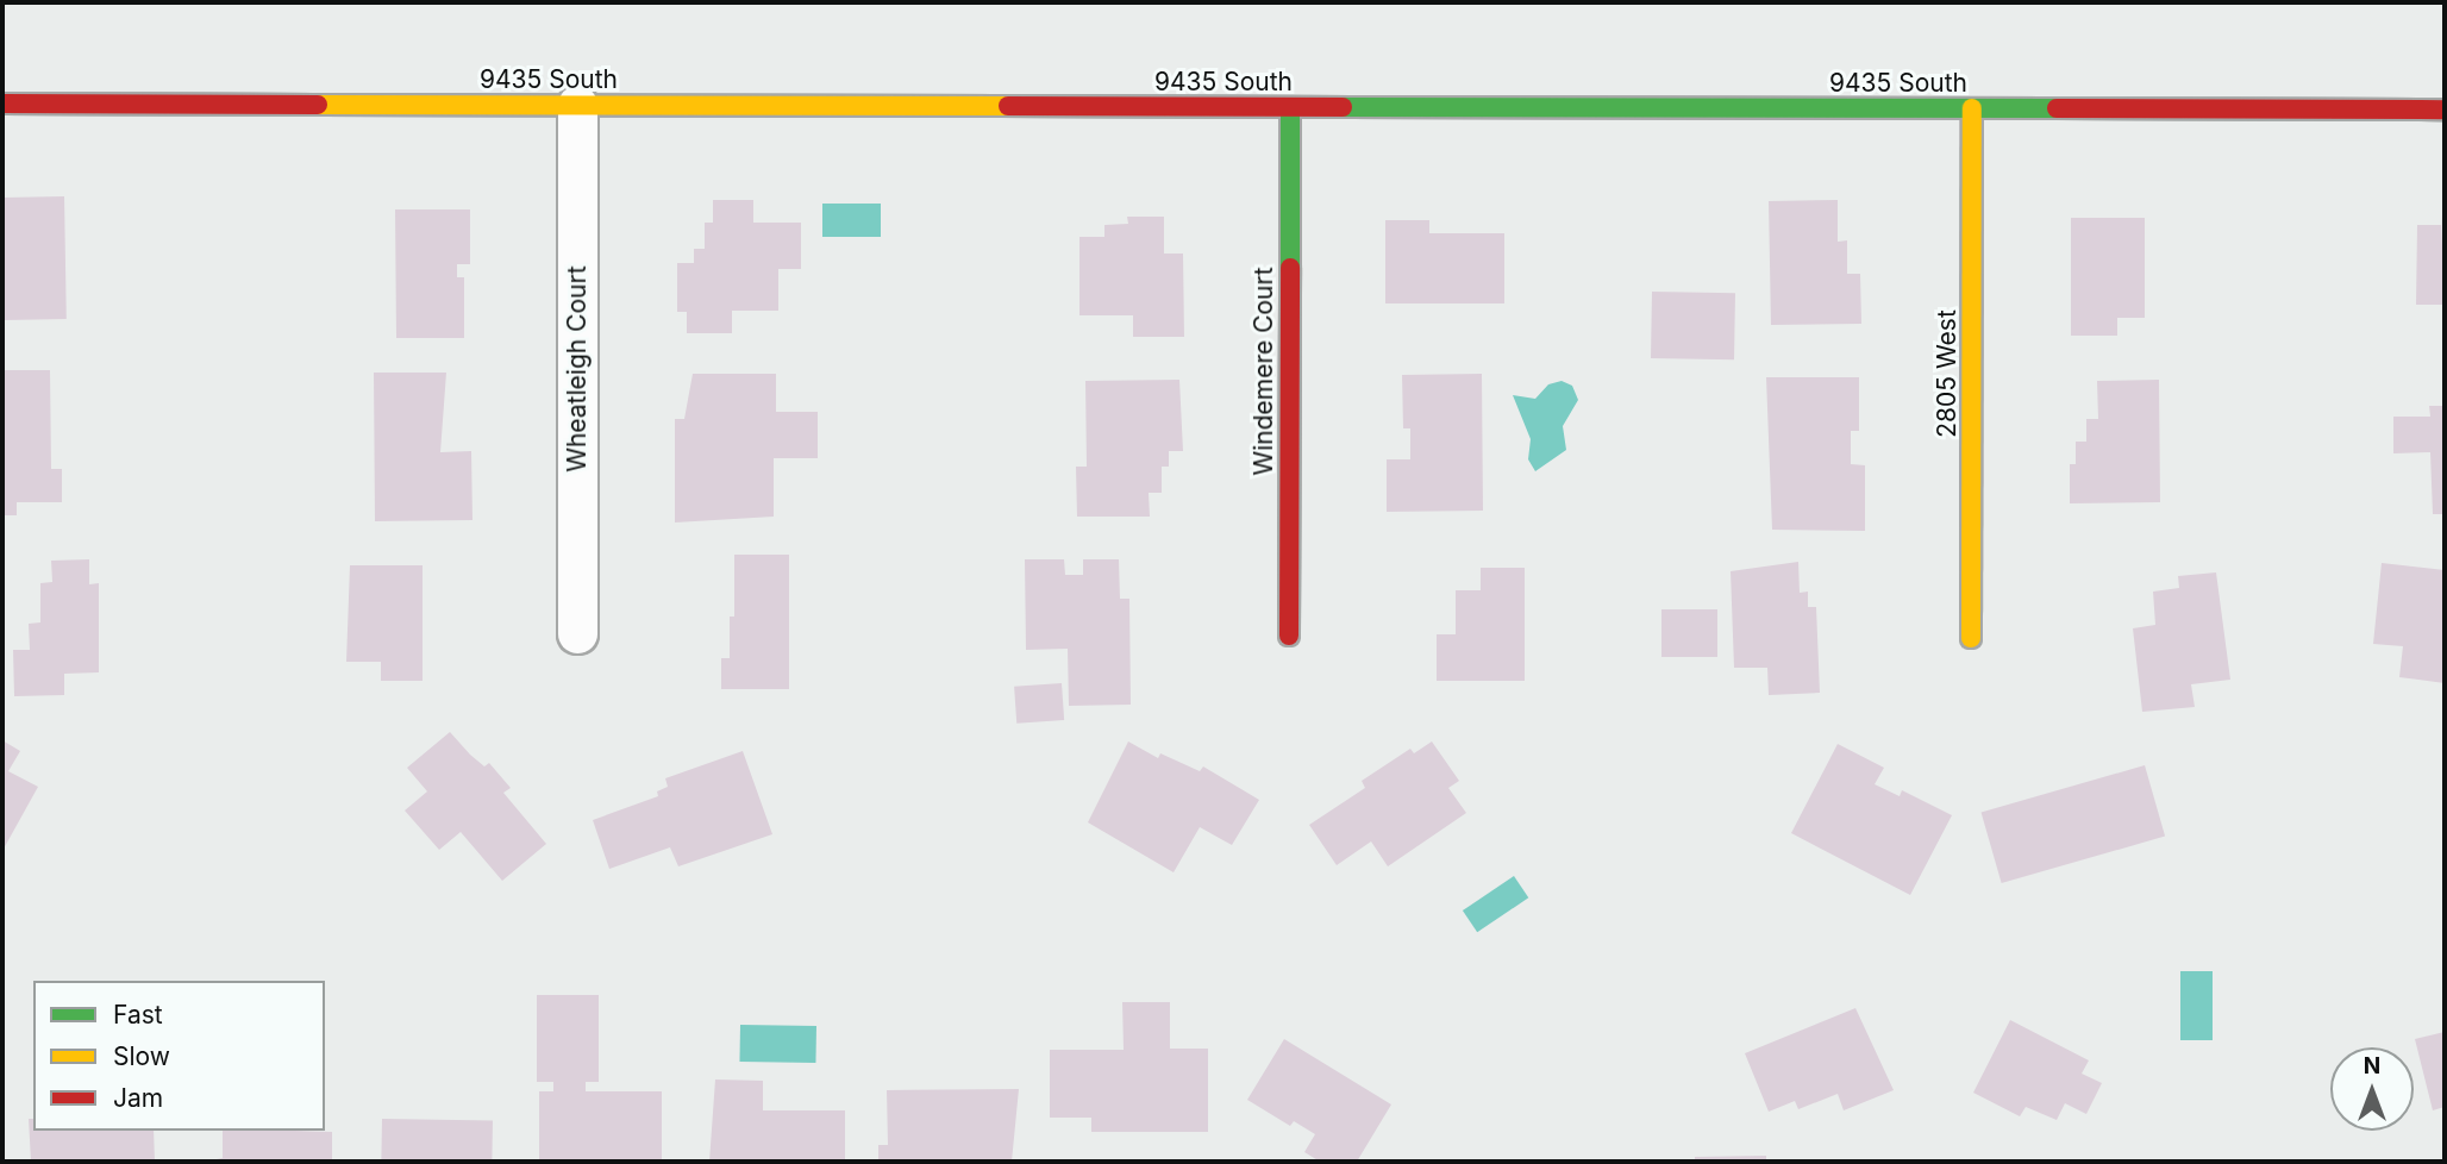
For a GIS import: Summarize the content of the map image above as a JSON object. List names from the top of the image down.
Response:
{
  "streets": {
    "street": [
      "9435 South",
      "Wheatleigh Court",
      "Windemere Court",
      "2805 West"
    ]
  },
  "crossings": [
    ["9435 South", "Wheatleigh Court"],
    ["9435 South", "Windemere Court"],
    ["9435 South", "2805 West"]
  ],
  "legend": ["Fast", "Slow", "Jam"],
  "north": "top"
}
